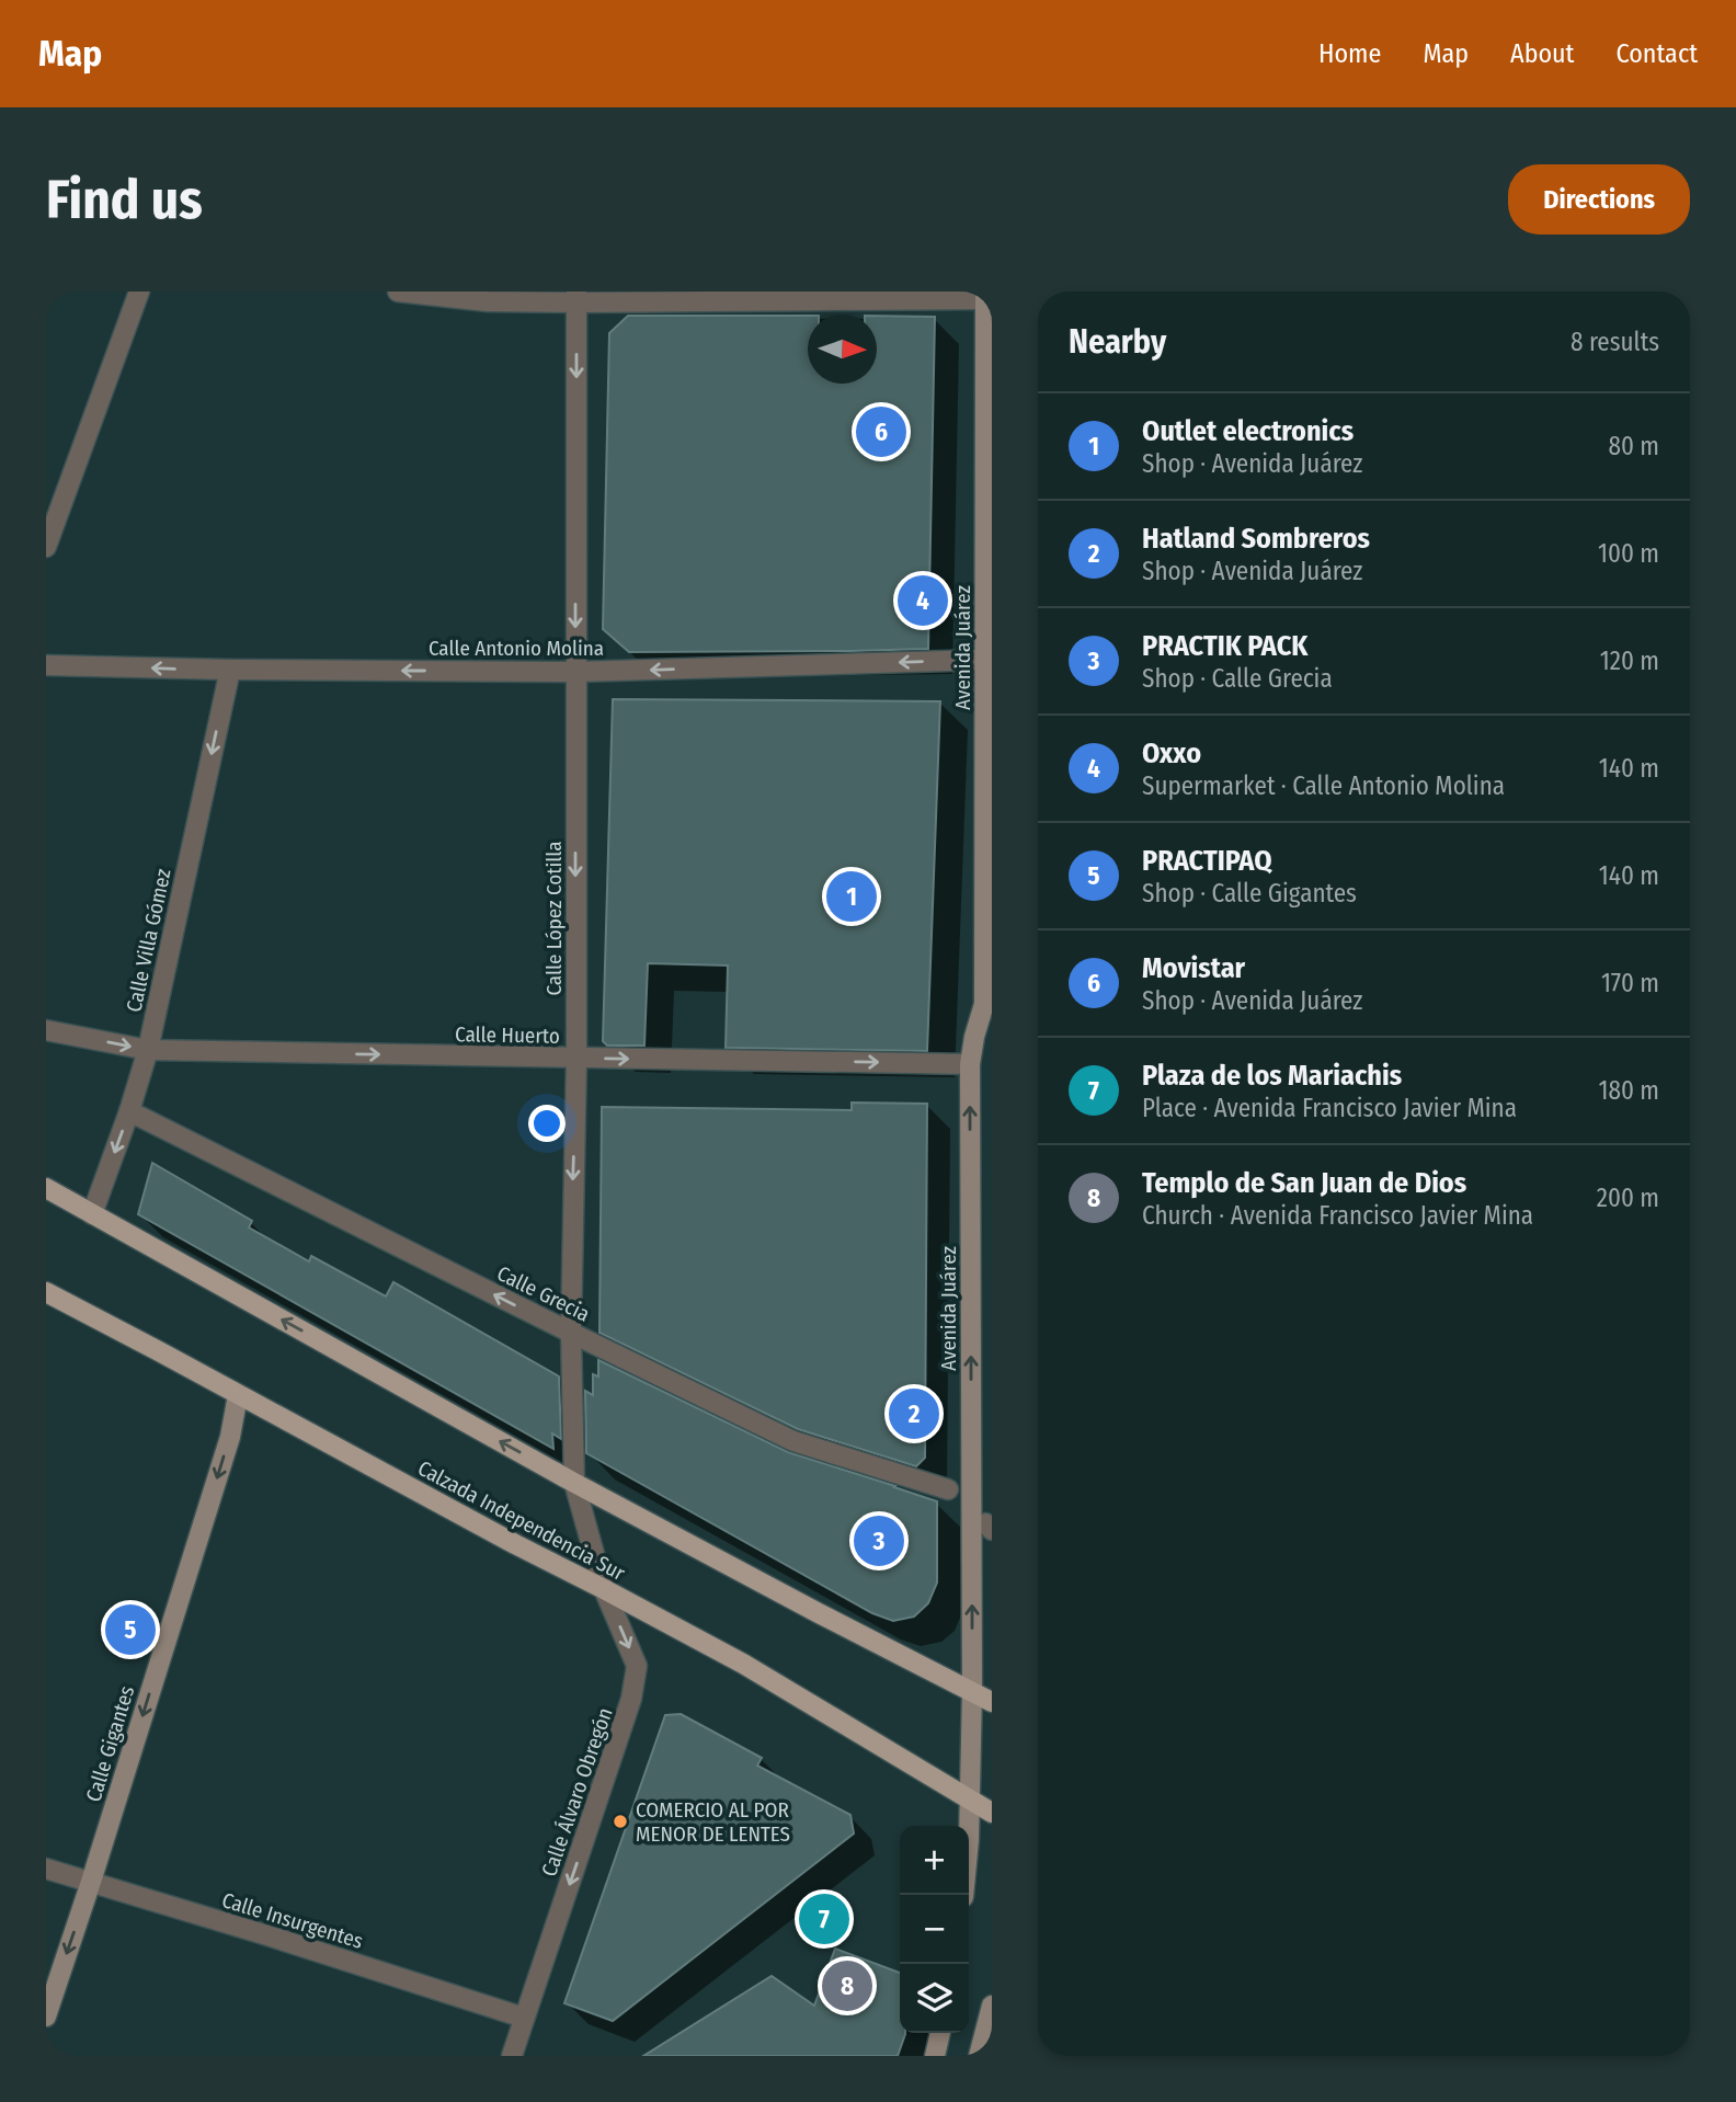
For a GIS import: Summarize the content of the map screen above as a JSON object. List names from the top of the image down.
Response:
{
  "streets": {
    "main road": ["Avenida Juárez", "Calzada Independencia Sur", "Calle Gigantes"],
    "street": [
      "Calle Antonio Molina",
      "Calle López Cotilla",
      "Calle Villa Gómez",
      "Calle Huerto",
      "Calle Grecia",
      "Calle Álvaro Obregón",
      "Calle Insurgentes"
    ]
  },
  "crossings": [
    ["Calle Antonio Molina", "Avenida Juárez"],
    ["Calle Antonio Molina", "Calle López Cotilla"],
    ["Calle Antonio Molina", "Calle Villa Gómez"],
    ["Avenida Juárez", "Calle Huerto"],
    ["Avenida Juárez", "Calzada Independencia Sur"],
    ["Calle López Cotilla", "Calle Huerto"],
    ["Calle López Cotilla", "Calle Grecia"],
    ["Calle López Cotilla", "Calle Álvaro Obregón"],
    ["Calle Villa Gómez", "Calle Huerto"],
    ["Calle Villa Gómez", "Calle Grecia"],
    ["Calzada Independencia Sur", "Calle Gigantes"],
    ["Calzada Independencia Sur", "Calle Álvaro Obregón"],
    ["Calle Gigantes", "Calle Insurgentes"],
    ["Calle Álvaro Obregón", "Calle Insurgentes"]
  ],
  "one_way": [
    "Calle Antonio Molina",
    "Avenida Juárez",
    "Calle López Cotilla",
    "Calle Villa Gómez",
    "Calle Huerto",
    "Calle Grecia",
    "Calle Gigantes",
    "Calle Álvaro Obregón"
  ],
  "places": ["COMERCIO AL POR MENOR DE LENTES"],
  "north": "right",
  "page": {
    "header": "Map",
    "nav": [
      "Home",
      "Map",
      "About",
      "Contact"
    ],
    "buttons": "Directions",
    "title": "Find us",
    "heading": ["Nearby", "8 results"],
    "list": [
      {
        "mark": "1",
        "name": "Outlet electronics",
        "note": "Shop · Avenida Juárez",
        "value": "80 m"
      },
      {
        "mark": "2",
        "name": "Hatland Sombreros",
        "note": "Shop · Avenida Juárez",
        "value": "100 m"
      },
      {
        "mark": "3",
        "name": "PRACTIK PACK",
        "note": "Shop · Calle Grecia",
        "value": "120 m"
      },
      {
        "mark": "4",
        "name": "Oxxo",
        "note": "Supermarket · Calle Antonio Molina",
        "value": "140 m"
      },
      {
        "mark": "5",
        "name": "PRACTIPAQ",
        "note": "Shop · Calle Gigantes",
        "value": "140 m"
      },
      {
        "mark": "6",
        "name": "Movistar",
        "note": "Shop · Avenida Juárez",
        "value": "170 m"
      },
      {
        "mark": "7",
        "name": "Plaza de los Mariachis",
        "note": "Place · Avenida Francisco Javier Mina",
        "value": "180 m"
      },
      {
        "mark": "8",
        "name": "Templo de San Juan de Dios",
        "note": "Church · Avenida Francisco Javier Mina",
        "value": "200 m"
      }
    ],
    "pins": [
      "6",
      "4",
      "1",
      "2",
      "3",
      "5",
      "7",
      "8"
    ],
    "map_buttons": ["+", "−"]
  }
}
